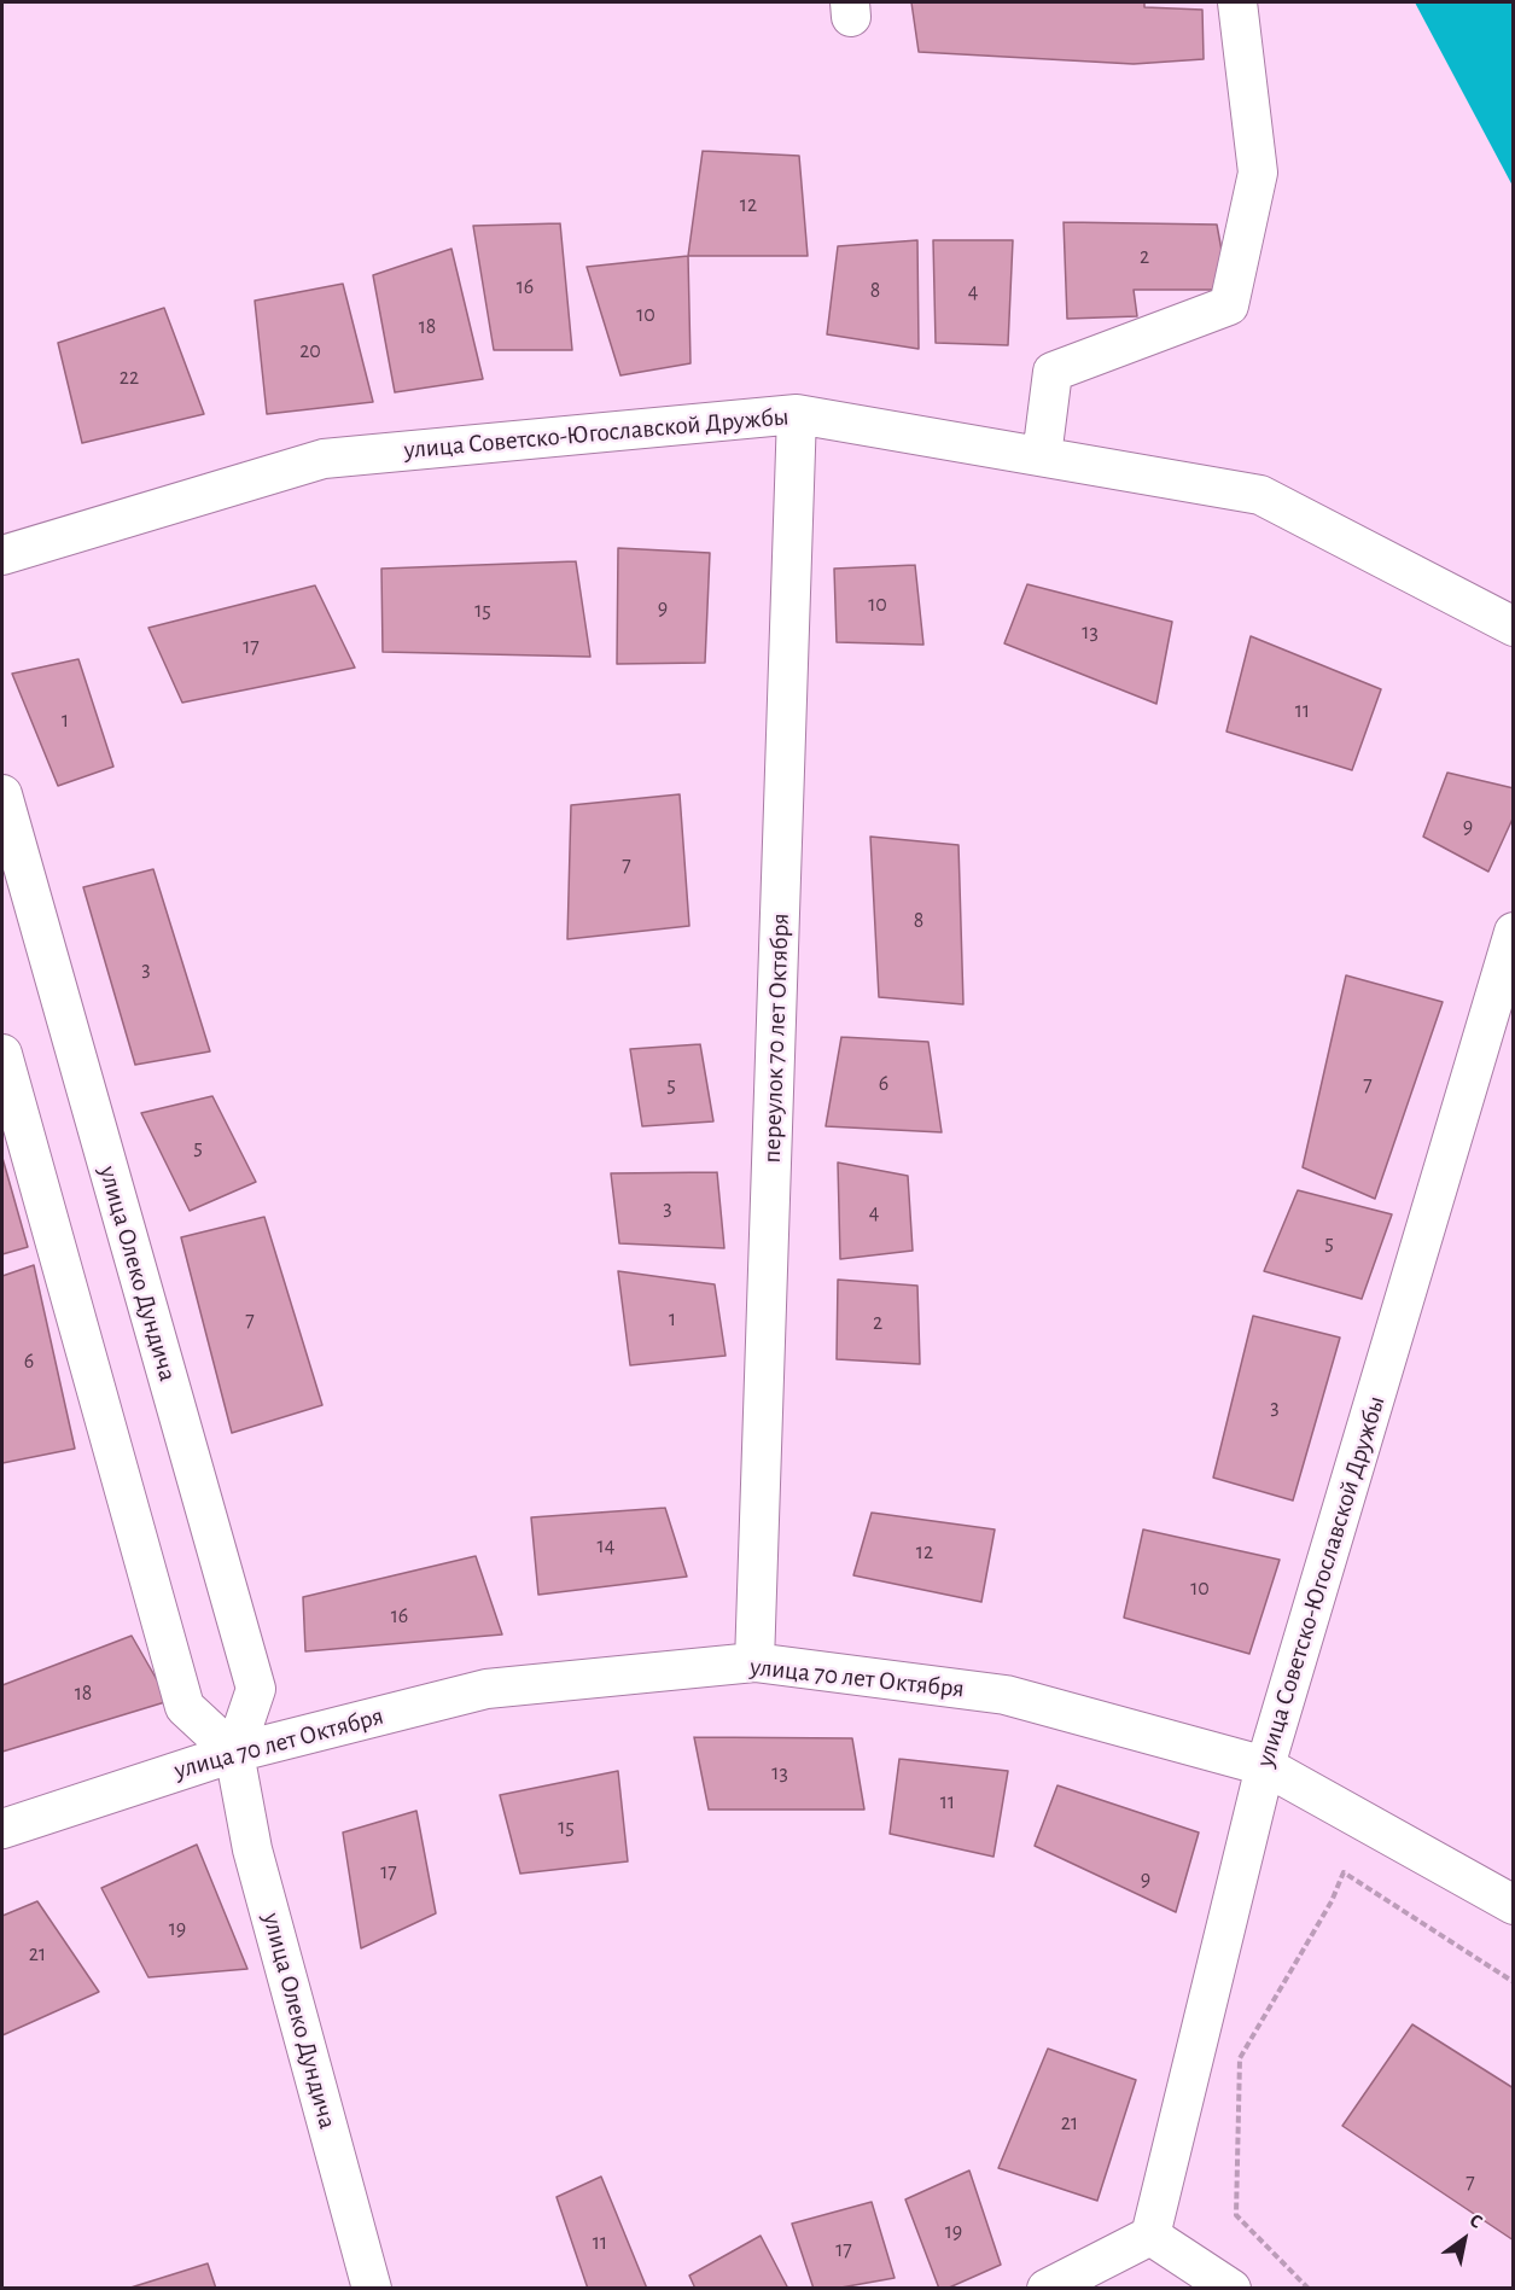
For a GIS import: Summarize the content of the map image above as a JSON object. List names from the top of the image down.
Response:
{
  "streets": {
    "street": [
      "улица Советско-Югославской Дружбы",
      "переулок 70 лет Октября",
      "улица Олеко Дундича",
      "улица 70 лет Октября"
    ]
  },
  "crossings": [
    ["улица Советско-Югославской Дружбы", "переулок 70 лет Октября"],
    ["улица Советско-Югославской Дружбы", "улица 70 лет Октября"],
    ["переулок 70 лет Октября", "улица 70 лет Октября"],
    ["улица Олеко Дундича", "улица 70 лет Октября"]
  ],
  "house_numbers": [
    "12",
    "2",
    "16",
    "8",
    "4",
    "10",
    "18",
    "20",
    "22",
    "10",
    "9",
    "15",
    "13",
    "17",
    "11",
    "1",
    "9",
    "7",
    "8",
    "3",
    "6",
    "5",
    "7",
    "5",
    "3",
    "4",
    "5",
    "1",
    "7",
    "2",
    "6",
    "3",
    "14",
    "12",
    "10",
    "16",
    "18",
    "13",
    "11",
    "15",
    "17",
    "9",
    "19",
    "21",
    "21",
    "7",
    "19",
    "11",
    "17"
  ],
  "north": "top right"
}
